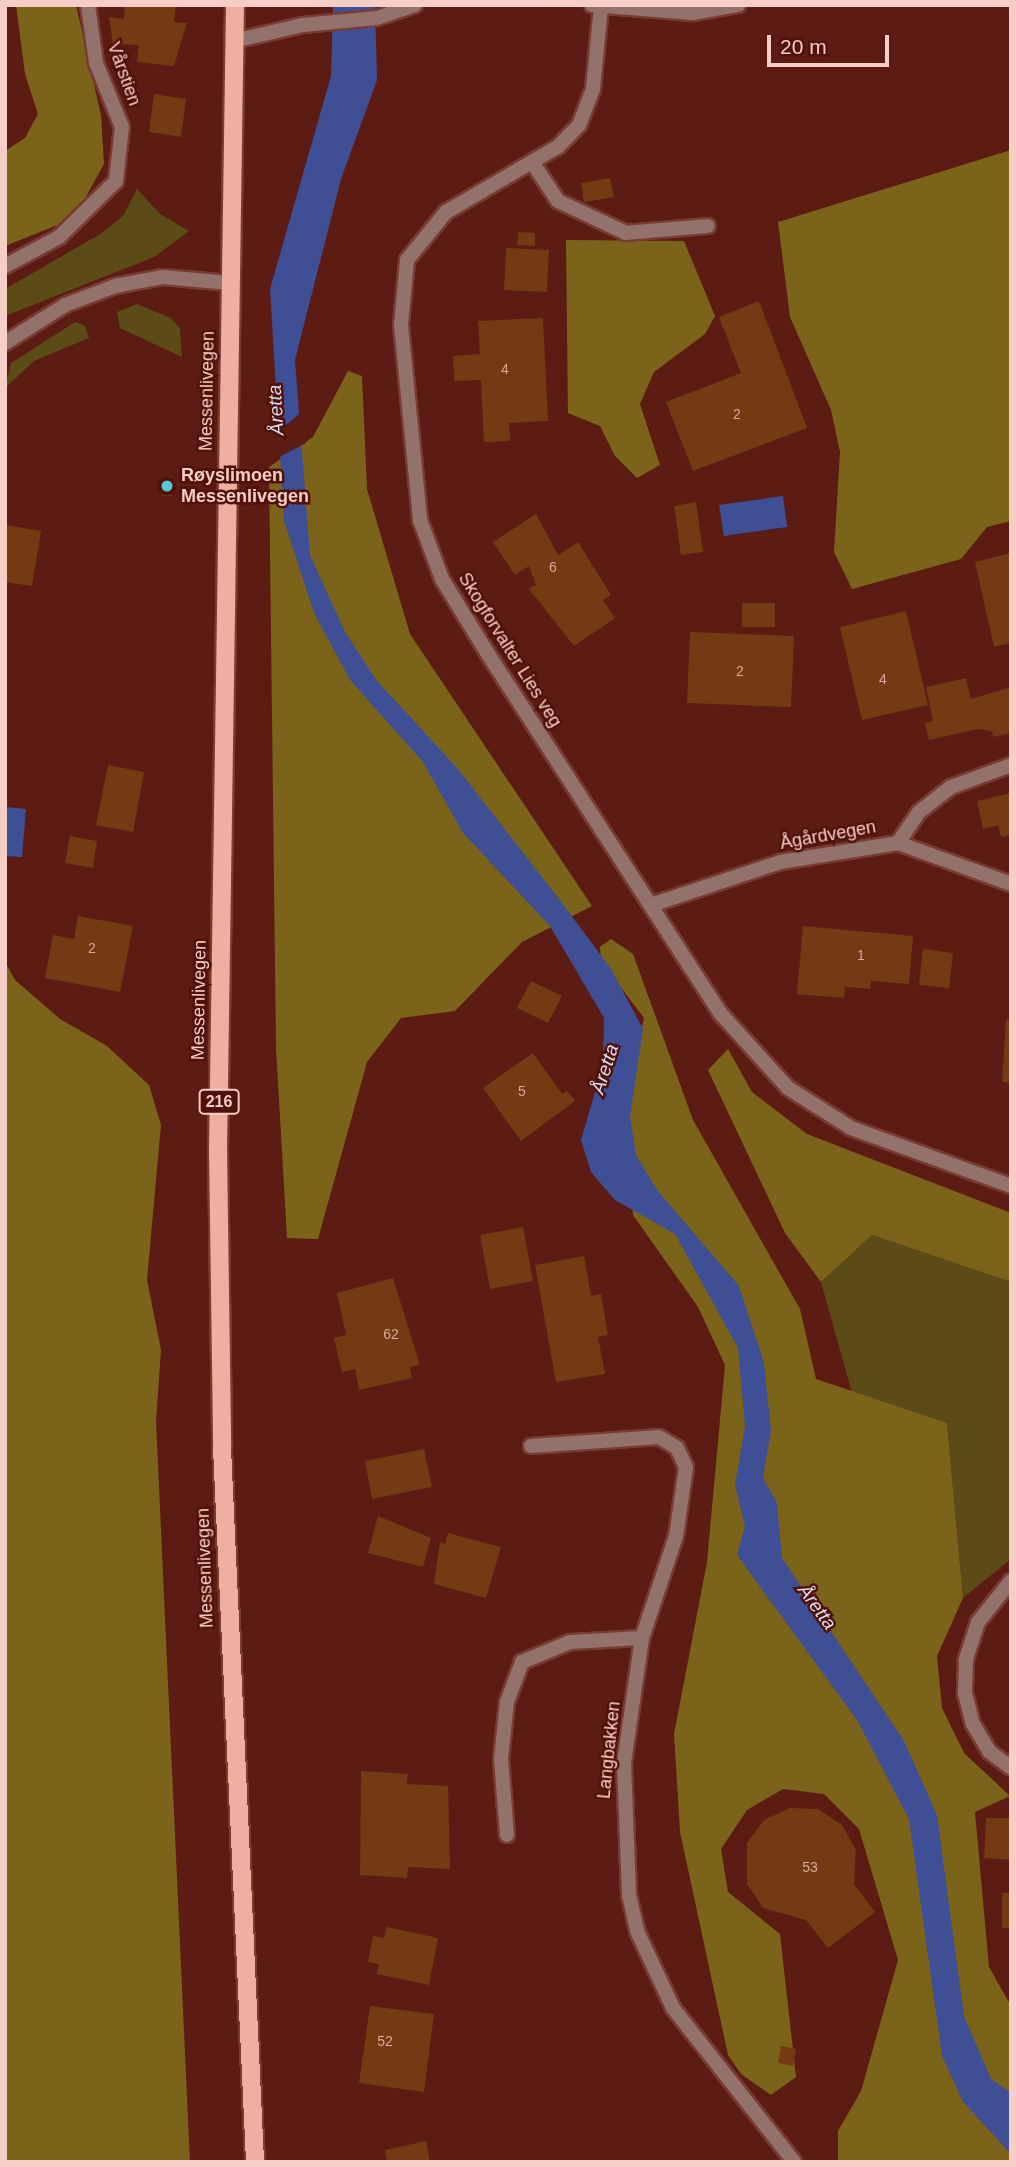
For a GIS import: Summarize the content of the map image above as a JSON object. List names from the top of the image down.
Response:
{
  "streets": {
    "main road": ["Messenlivegen", "216"],
    "street": [
      "Vårstien",
      "Skogforvalter Lies veg",
      "Ågårdvegen",
      "Langbakken"
    ]
  },
  "crossings": [
    ["Skogforvalter Lies veg", "Ågårdvegen"]
  ],
  "water": ["Åretta"],
  "places": ["Røyslimoen Messenlivegen"],
  "house_numbers": [
    "4",
    "2",
    "6",
    "2",
    "4",
    "2",
    "1",
    "5",
    "62",
    "53",
    "52"
  ],
  "scale_bar": "20 m"
}
